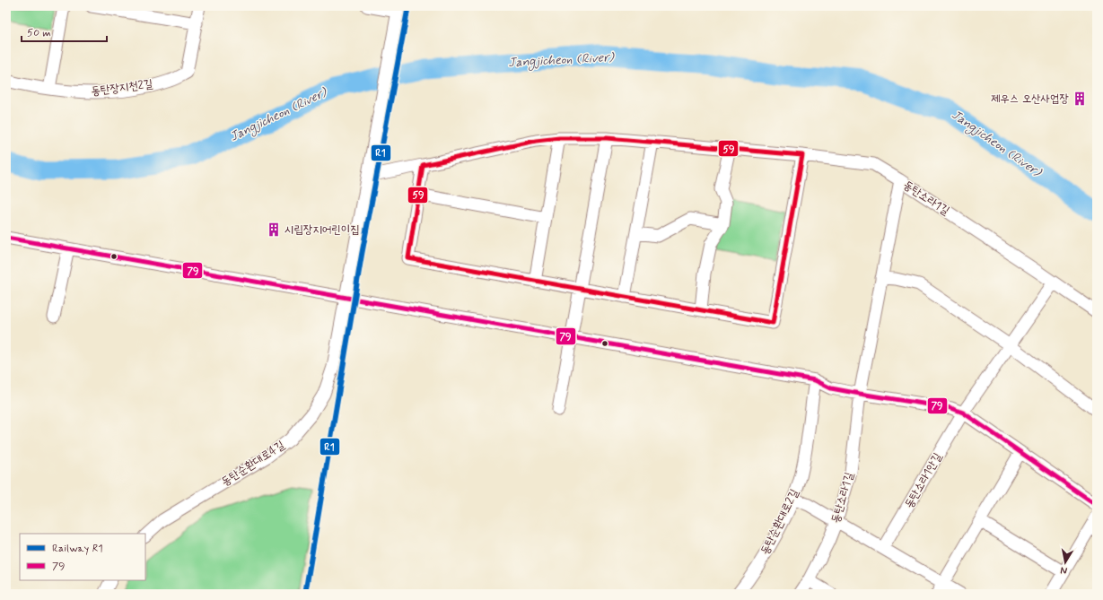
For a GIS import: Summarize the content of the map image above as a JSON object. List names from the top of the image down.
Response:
{
  "streets": {
    "street": [
      "동탄장지천2길",
      "동탄소라1길",
      "동탄순환대로4길",
      "동탄소라1안길",
      "동탄순환대로2길"
    ]
  },
  "crossings": [
    ["동탄소라1길", "동탄소라1안길"]
  ],
  "water": ["Jangjicheon (River)"],
  "places": {
    "building": ["제우스 오산사업장", "시립장지어린이집"]
  },
  "lines": ["rail line R1", "transit line 59", "transit line 79"],
  "legend": ["Railway R1", "79"],
  "scale_bar": "50 m",
  "north": "bottom"
}
